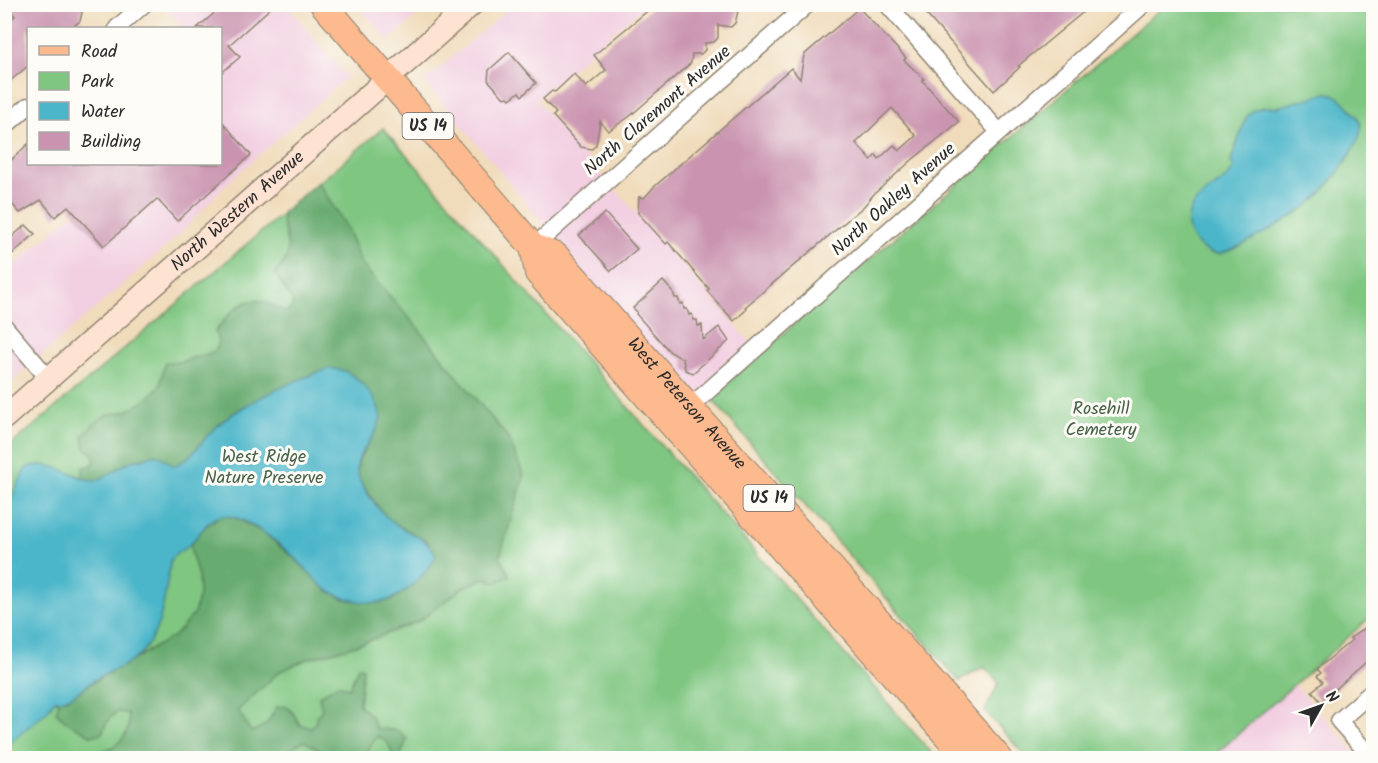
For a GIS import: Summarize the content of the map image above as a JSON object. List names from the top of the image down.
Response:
{
  "streets": {
    "main road": ["US 14", "North Western Avenue", "West Peterson Avenue"],
    "street": ["North Claremont Avenue", "North Oakley Avenue"]
  },
  "crossings": [
    ["North Claremont Avenue", "West Peterson Avenue"],
    ["North Oakley Avenue", "West Peterson Avenue"],
    ["North Western Avenue", "West Peterson Avenue"]
  ],
  "parks": ["Rosehill Cemetery", "West Ridge Nature Preserve"],
  "legend": [
    "Road",
    "Park",
    "Water",
    "Building"
  ],
  "north": "top right"
}
